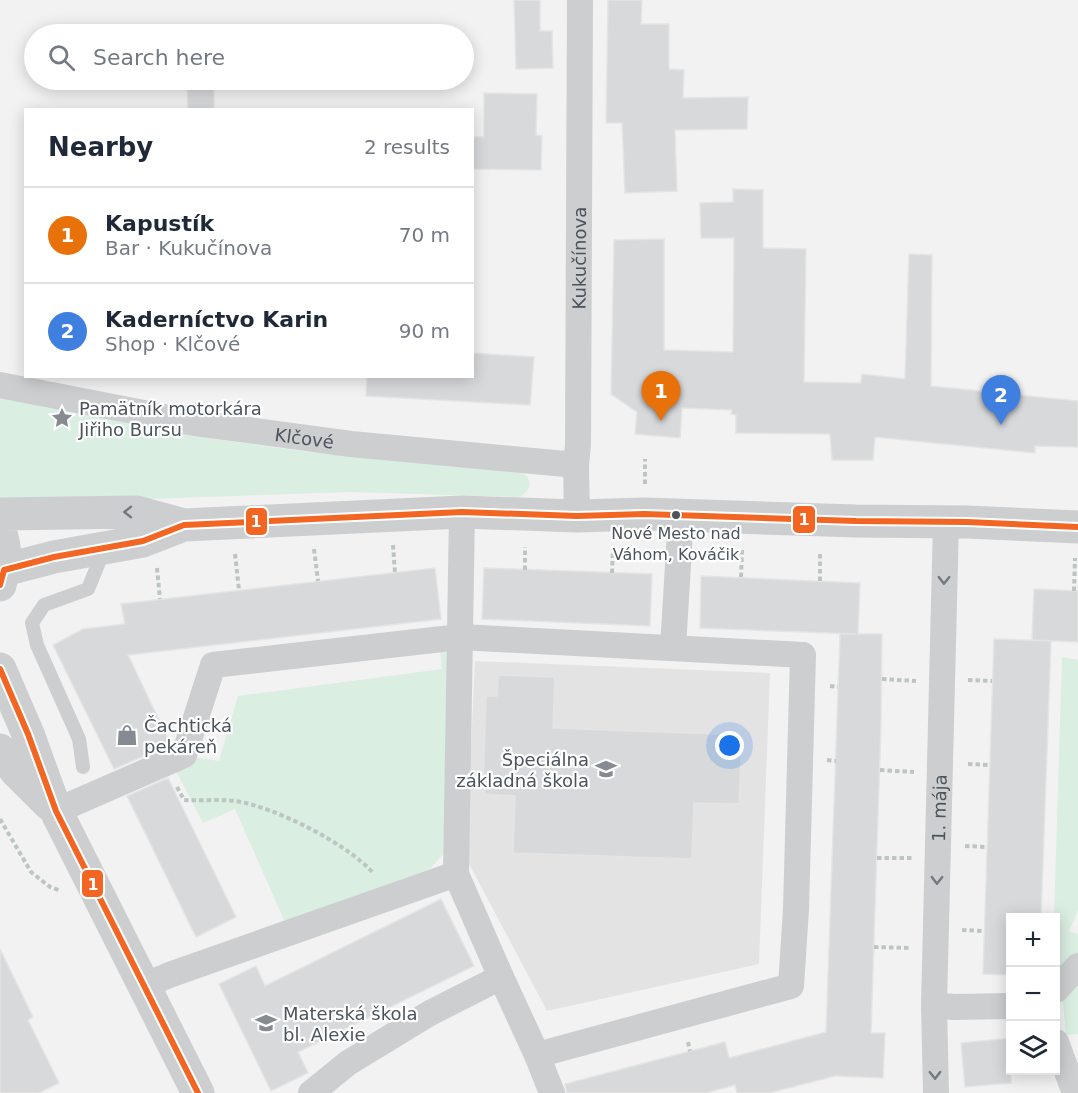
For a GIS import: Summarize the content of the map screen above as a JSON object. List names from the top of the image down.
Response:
{
  "streets": {
    "street": ["Kukučínova", "Klčové", "1. mája"]
  },
  "crossings": [
    ["Kukučínova", "Klčové"]
  ],
  "one_way": ["1. mája"],
  "places": {
    "place": ["Pamätník motorkára Jiřiho Bursu"],
    "other": ["Nové Mesto nad Váhom, Kováčik"],
    "shop": ["Čachtická pekáreň"],
    "school or university": ["Špeciálna základná škola", "Materská škola bl. Alexie"]
  },
  "lines": ["transit line 1"],
  "page": {
    "search": "Search here",
    "heading": ["Nearby", "2 results"],
    "list": [
      {
        "mark": "1",
        "name": "Kapustík",
        "note": "Bar · Kukučínova",
        "value": "70 m"
      },
      {
        "mark": "2",
        "name": "Kaderníctvo Karin",
        "note": "Shop · Klčové",
        "value": "90 m"
      }
    ],
    "pins": ["1", "2"],
    "map_buttons": ["+", "−"]
  }
}
